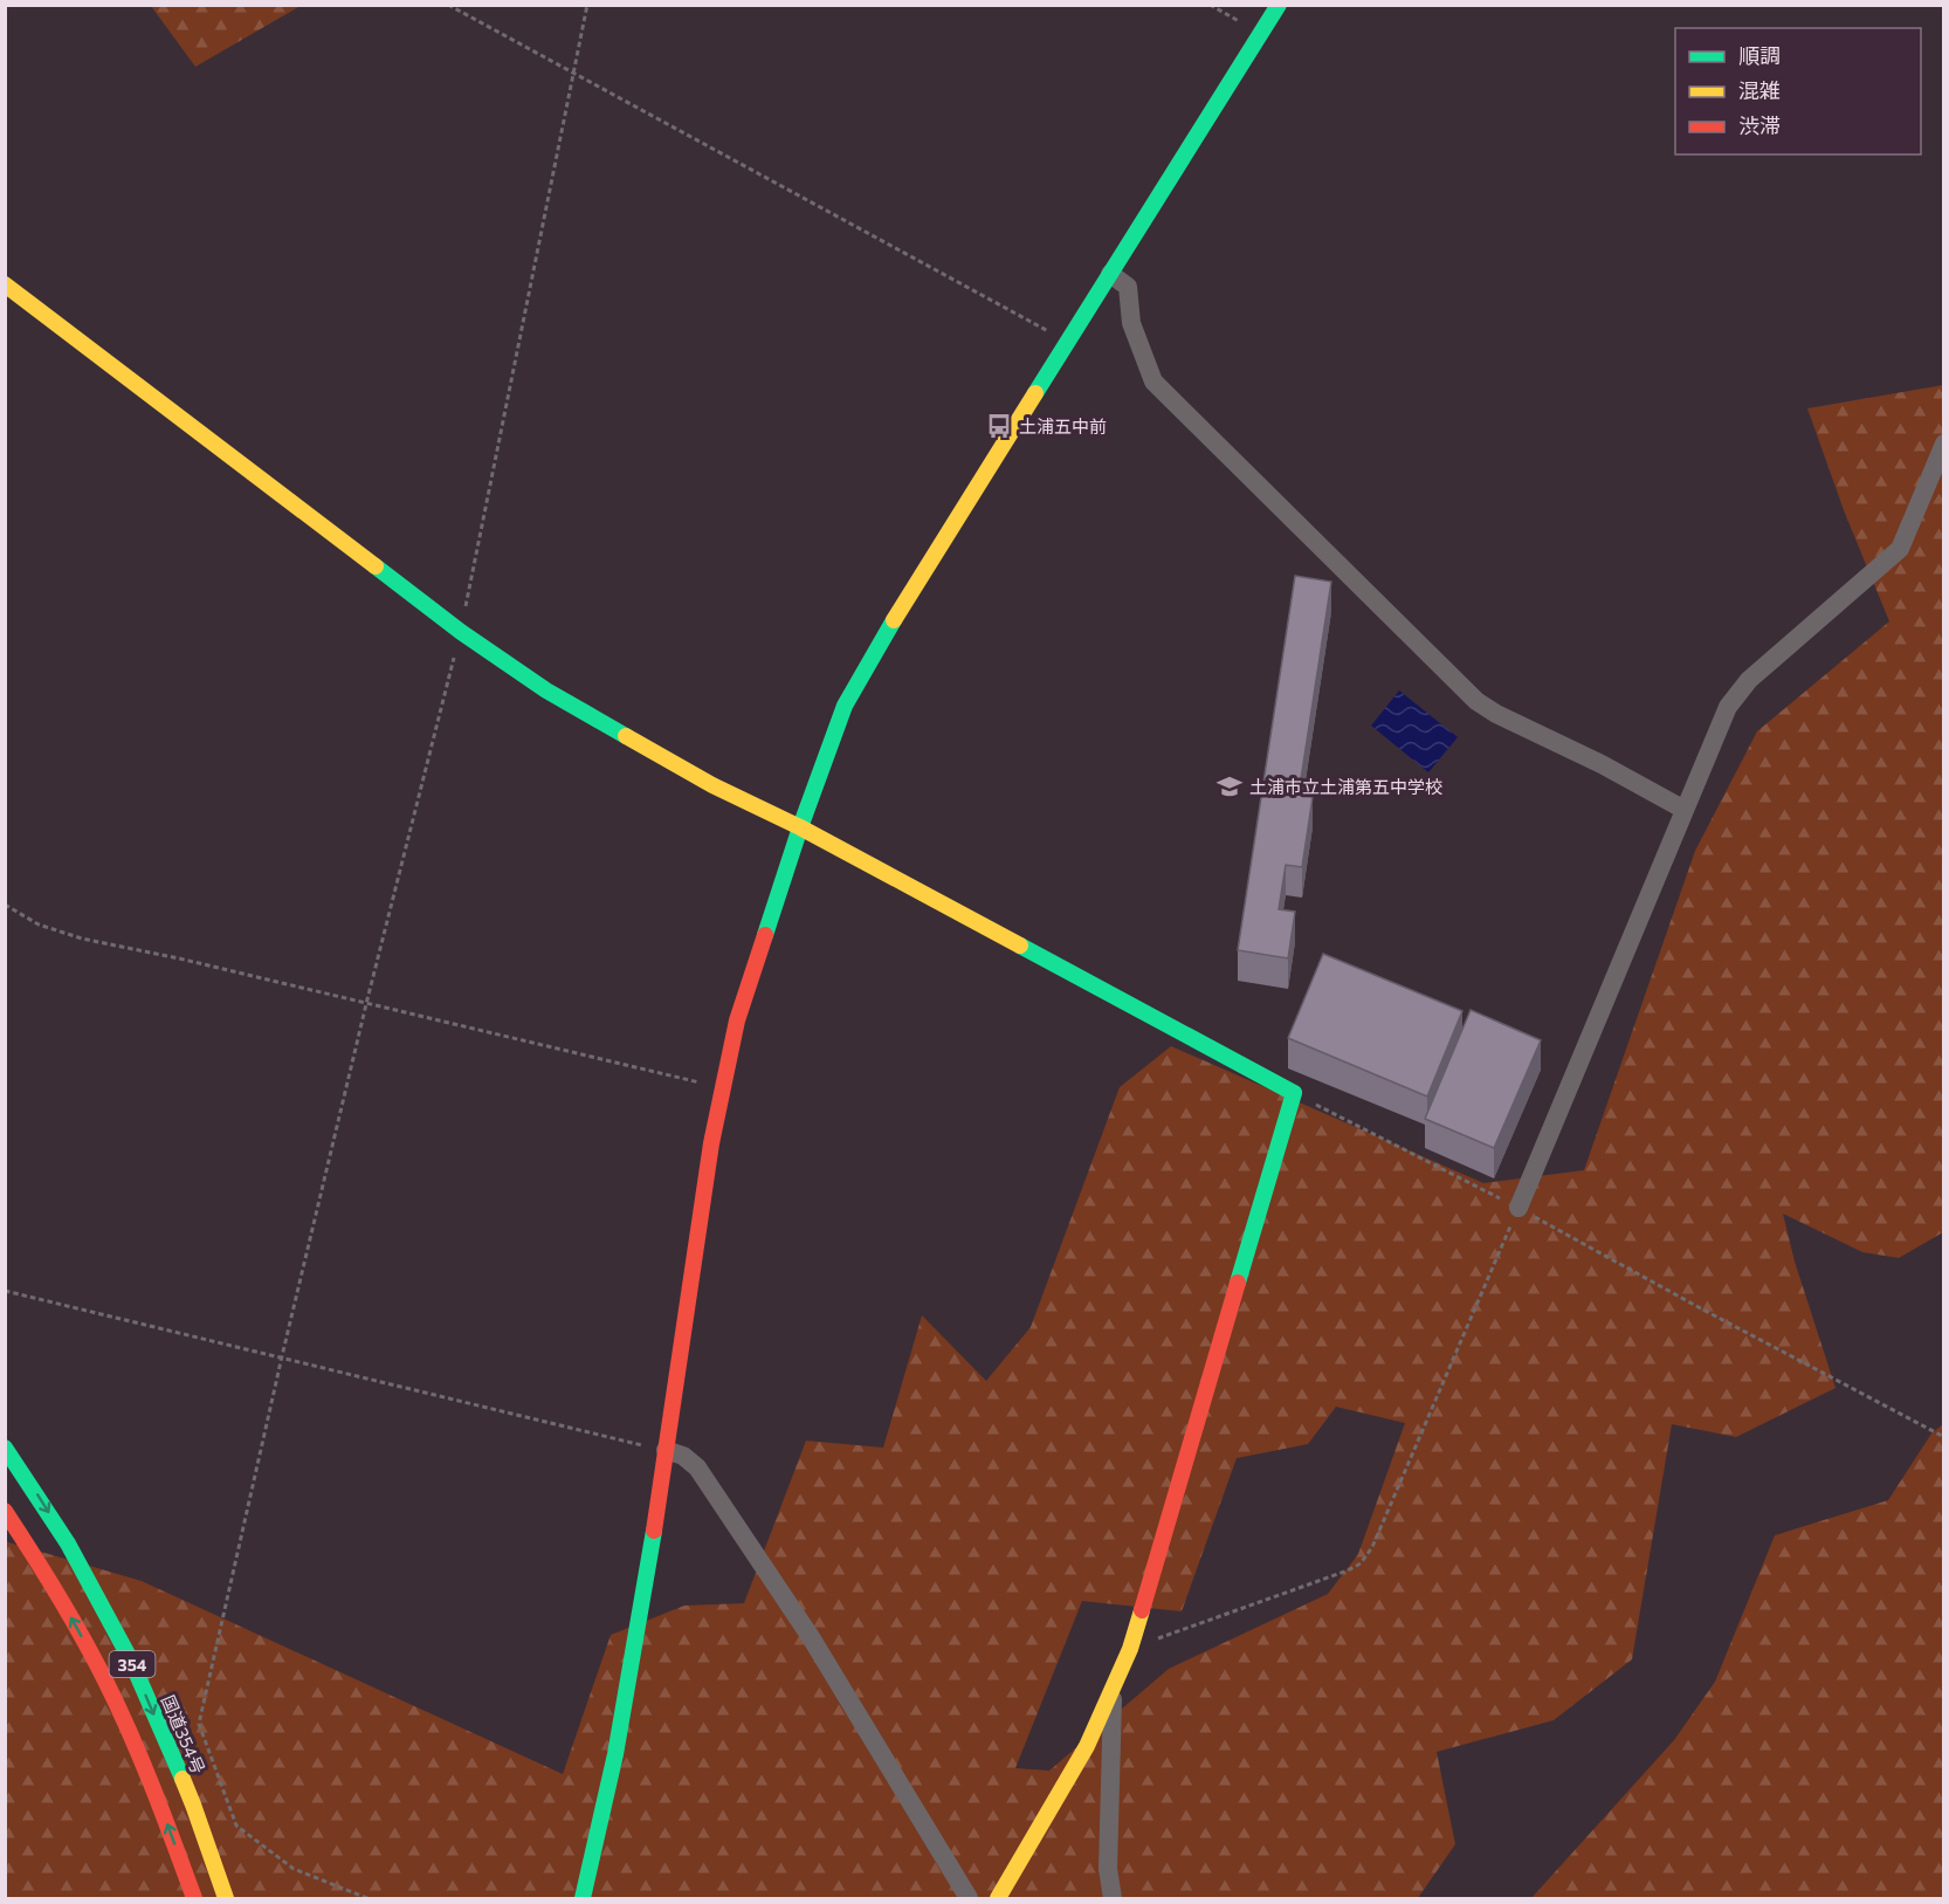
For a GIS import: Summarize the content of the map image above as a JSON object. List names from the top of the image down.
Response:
{
  "streets": {
    "main road": ["354", "国道354号"]
  },
  "places": {
    "bus stop": ["土浦五中前"],
    "school or university": ["土浦市立土浦第五中学校"]
  },
  "legend": ["順調", "混雑", "渋滞"]
}
